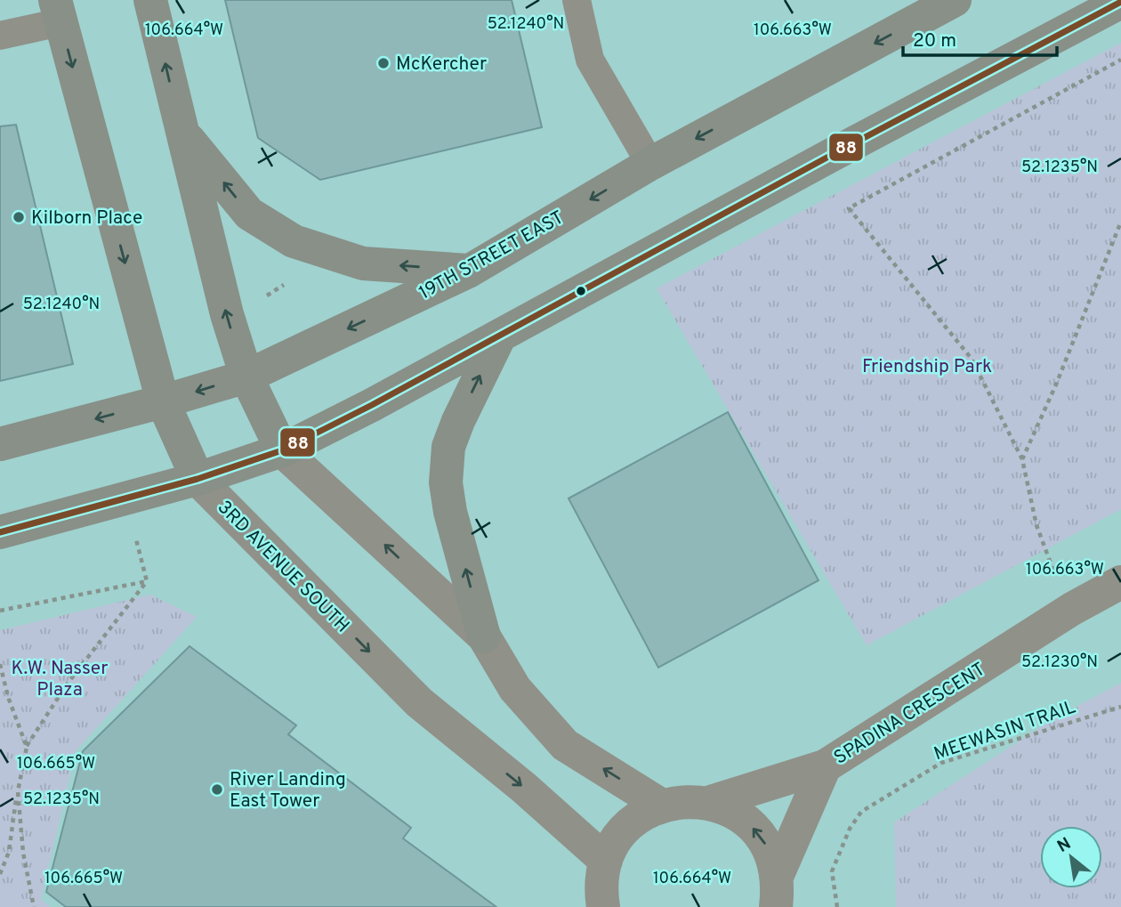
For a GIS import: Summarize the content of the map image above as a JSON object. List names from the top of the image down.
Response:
{
  "streets": {
    "main road": ["19TH STREET EAST", "3RD AVENUE SOUTH"],
    "street": ["SPADINA CRESCENT"],
    "path": ["MEEWASIN TRAIL"]
  },
  "crossings": [
    ["19TH STREET EAST", "3RD AVENUE SOUTH"]
  ],
  "parks": ["Friendship Park", "K.W. Nasser Plaza"],
  "places": ["McKercher", "Kilborn Place", "River Landing East Tower"],
  "lines": ["transit line 88"],
  "scale_bar": "20 m",
  "north": "top left",
  "coordinates": [
    "52.1240°N",
    "106.664°W",
    "106.663°W",
    "52.1235°N",
    "52.1230°N",
    "106.665°W"
  ]
}
